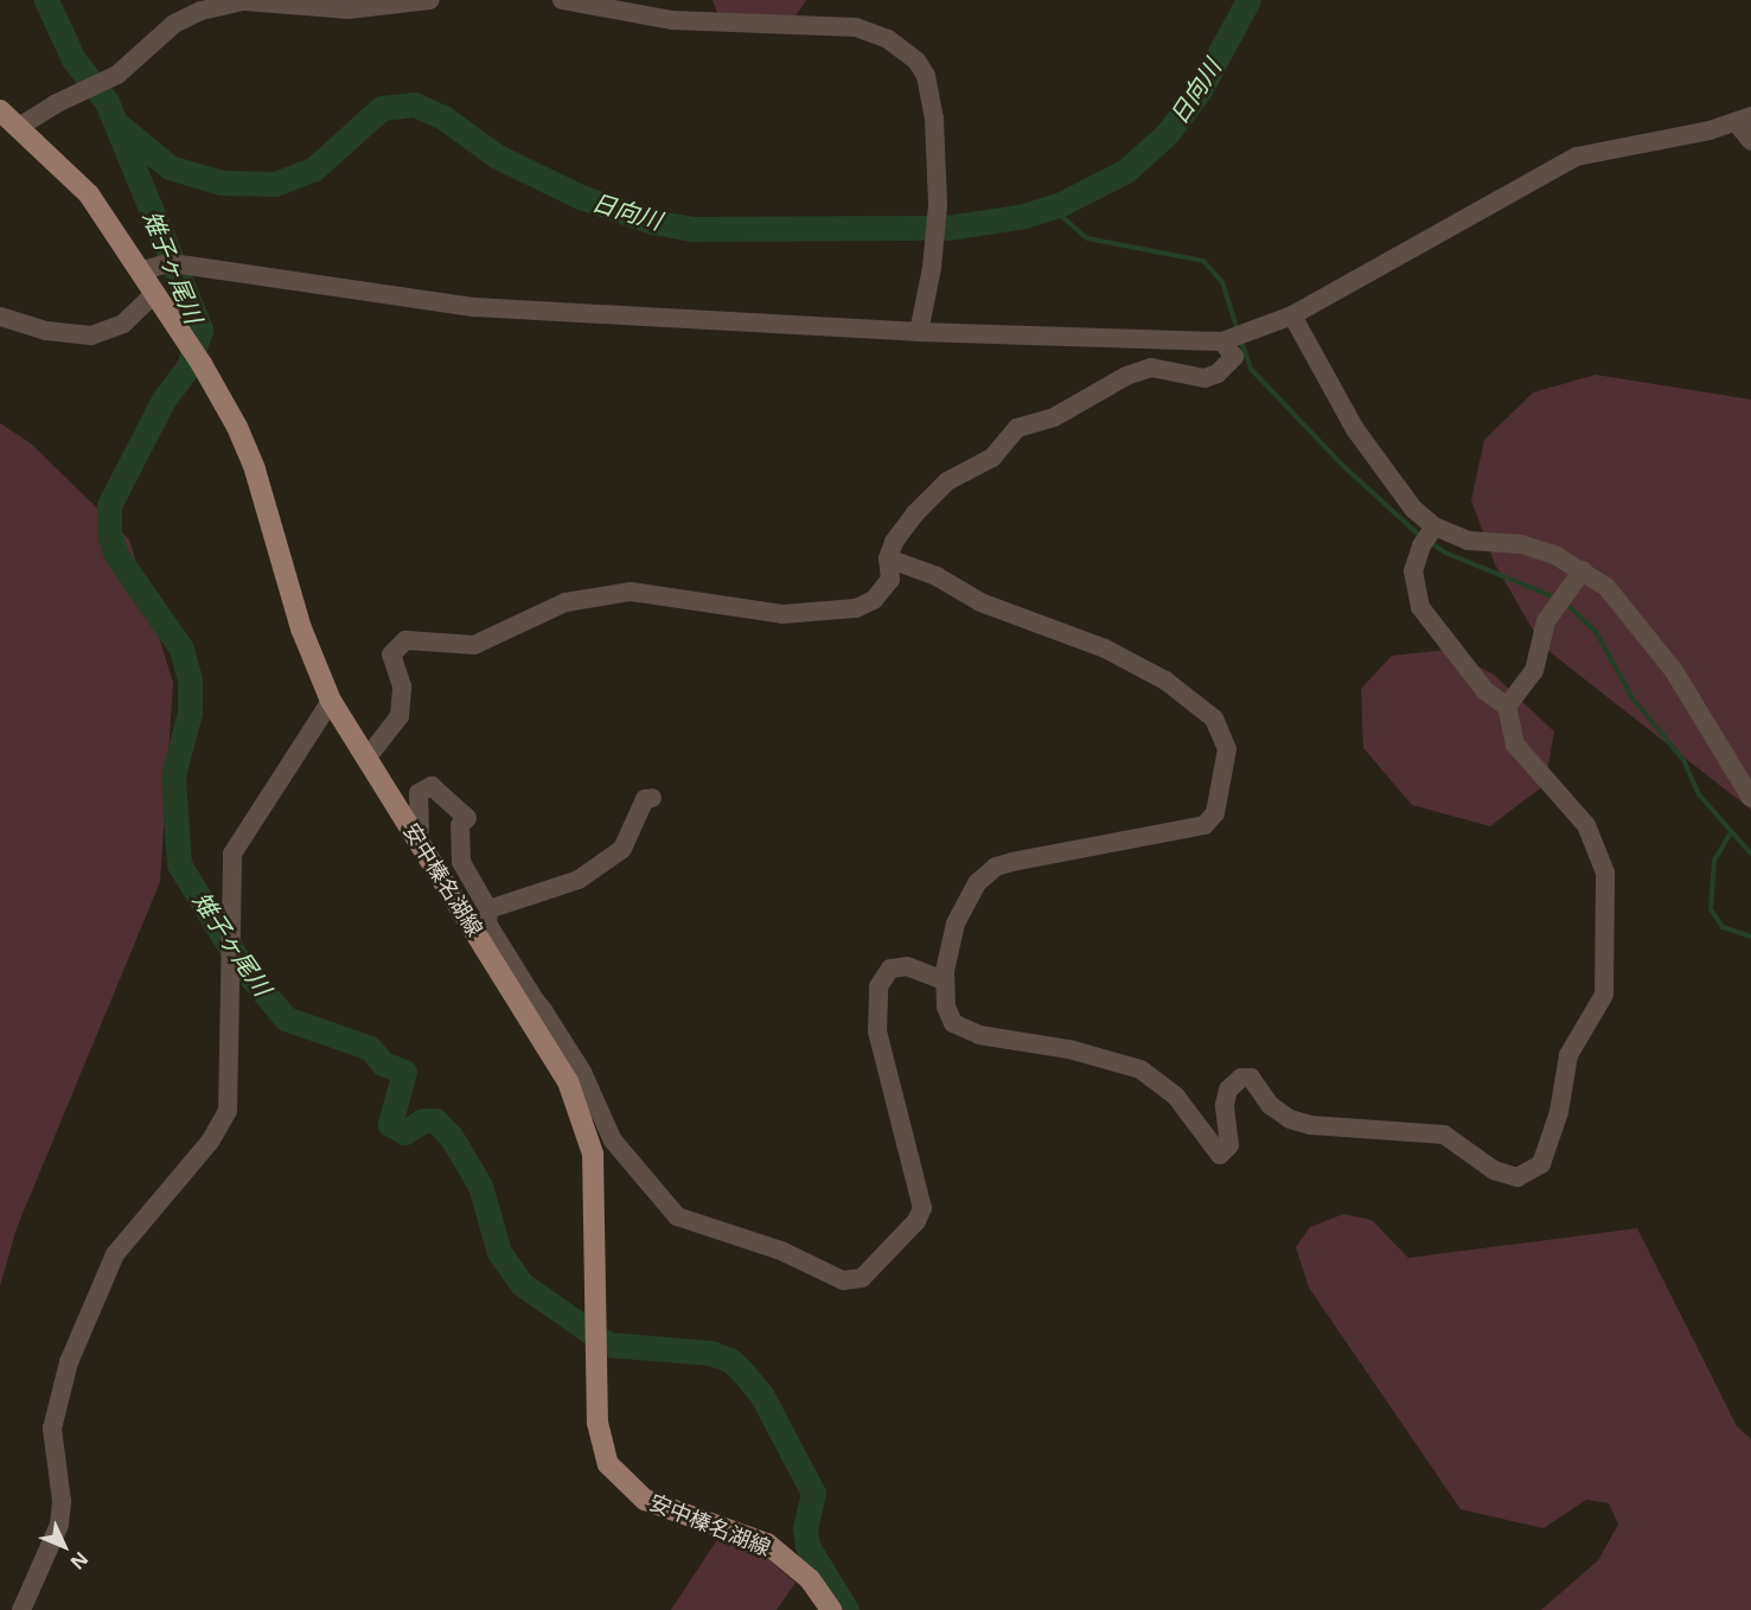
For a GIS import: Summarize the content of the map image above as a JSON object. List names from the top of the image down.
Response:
{
  "streets": {
    "main road": ["安中榛名湖線"]
  },
  "water": ["日向川", "雉子ヶ尾川"],
  "north": "bottom right"
}
